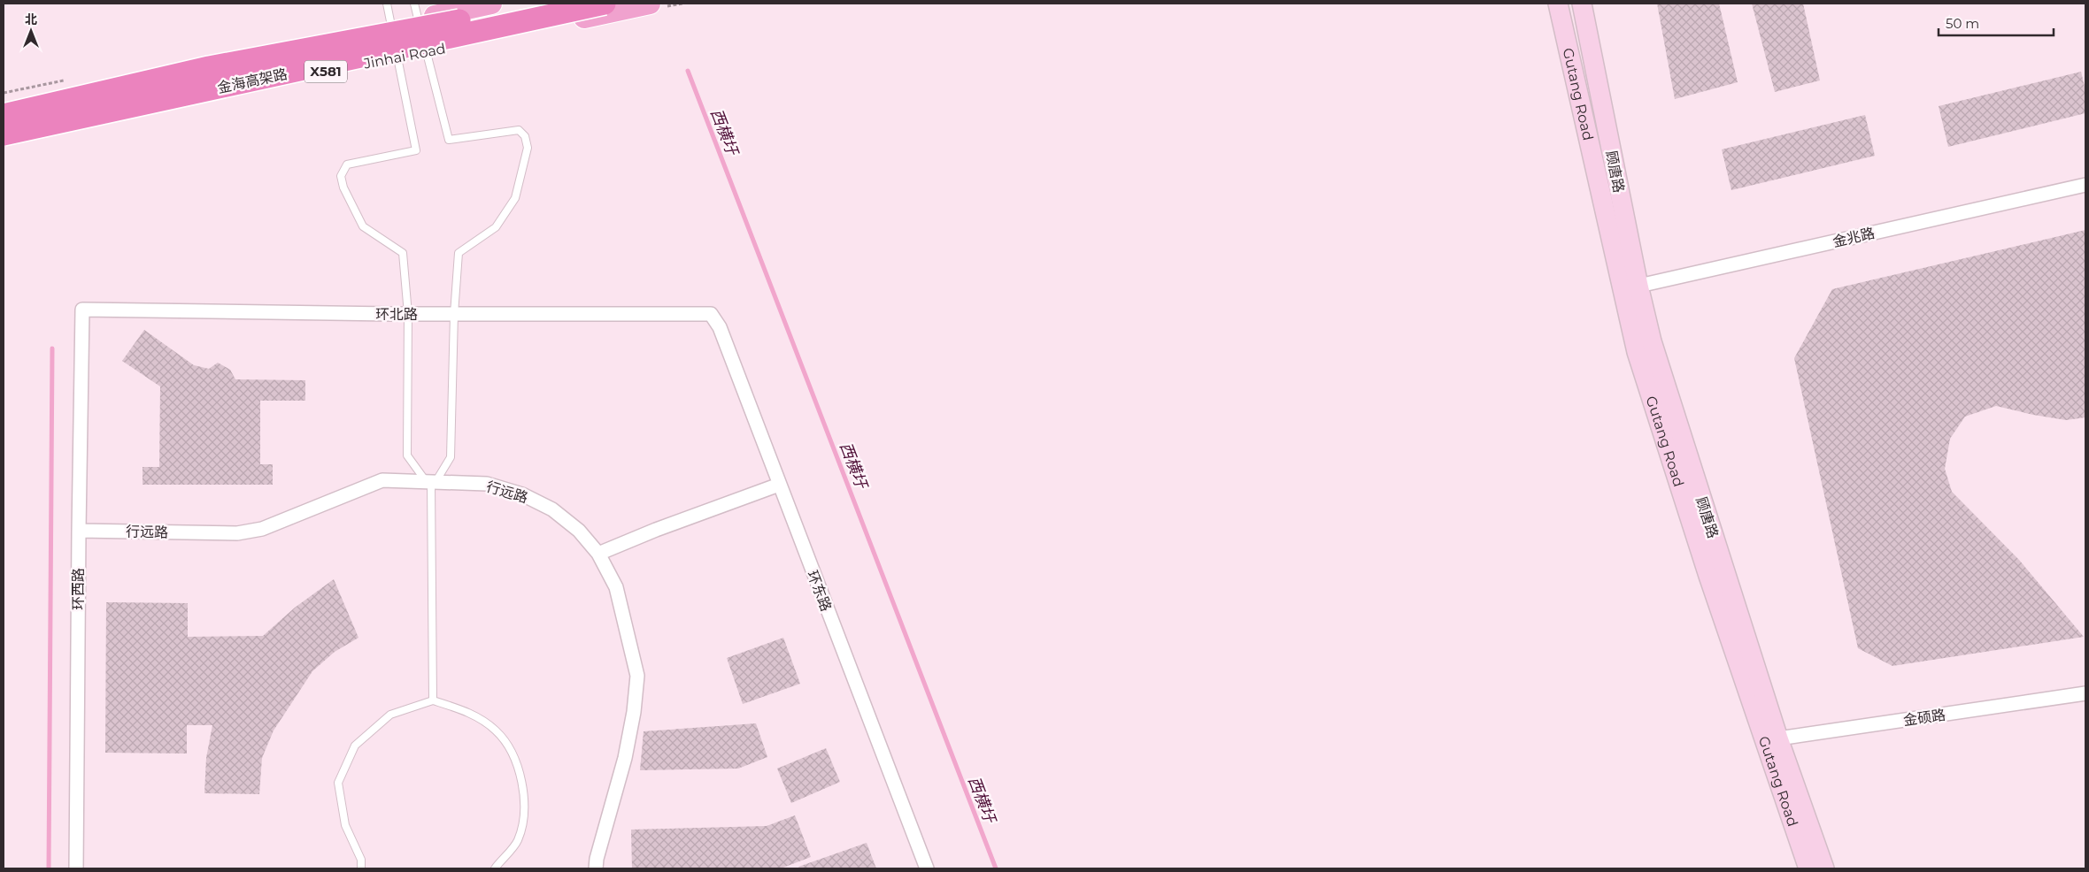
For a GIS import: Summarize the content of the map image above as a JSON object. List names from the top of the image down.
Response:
{
  "streets": {
    "highway": ["金海高架路"],
    "main road": [
      "Jinhai Road",
      "X581",
      "Gutang Road",
      "顾唐路"
    ],
    "street": [
      "金兆路",
      "环北路",
      "行远路",
      "环西路",
      "环东路",
      "金硕路"
    ]
  },
  "crossings": [
    ["Gutang Road", "顾唐路"],
    ["Gutang Road", "金兆路"],
    ["Gutang Road", "金硕路"],
    ["顾唐路", "金兆路"],
    ["环北路", "环西路"],
    ["环北路", "环东路"],
    ["行远路", "环西路"]
  ],
  "water": ["西横圩"],
  "scale_bar": "50 m",
  "north": "top"
}
